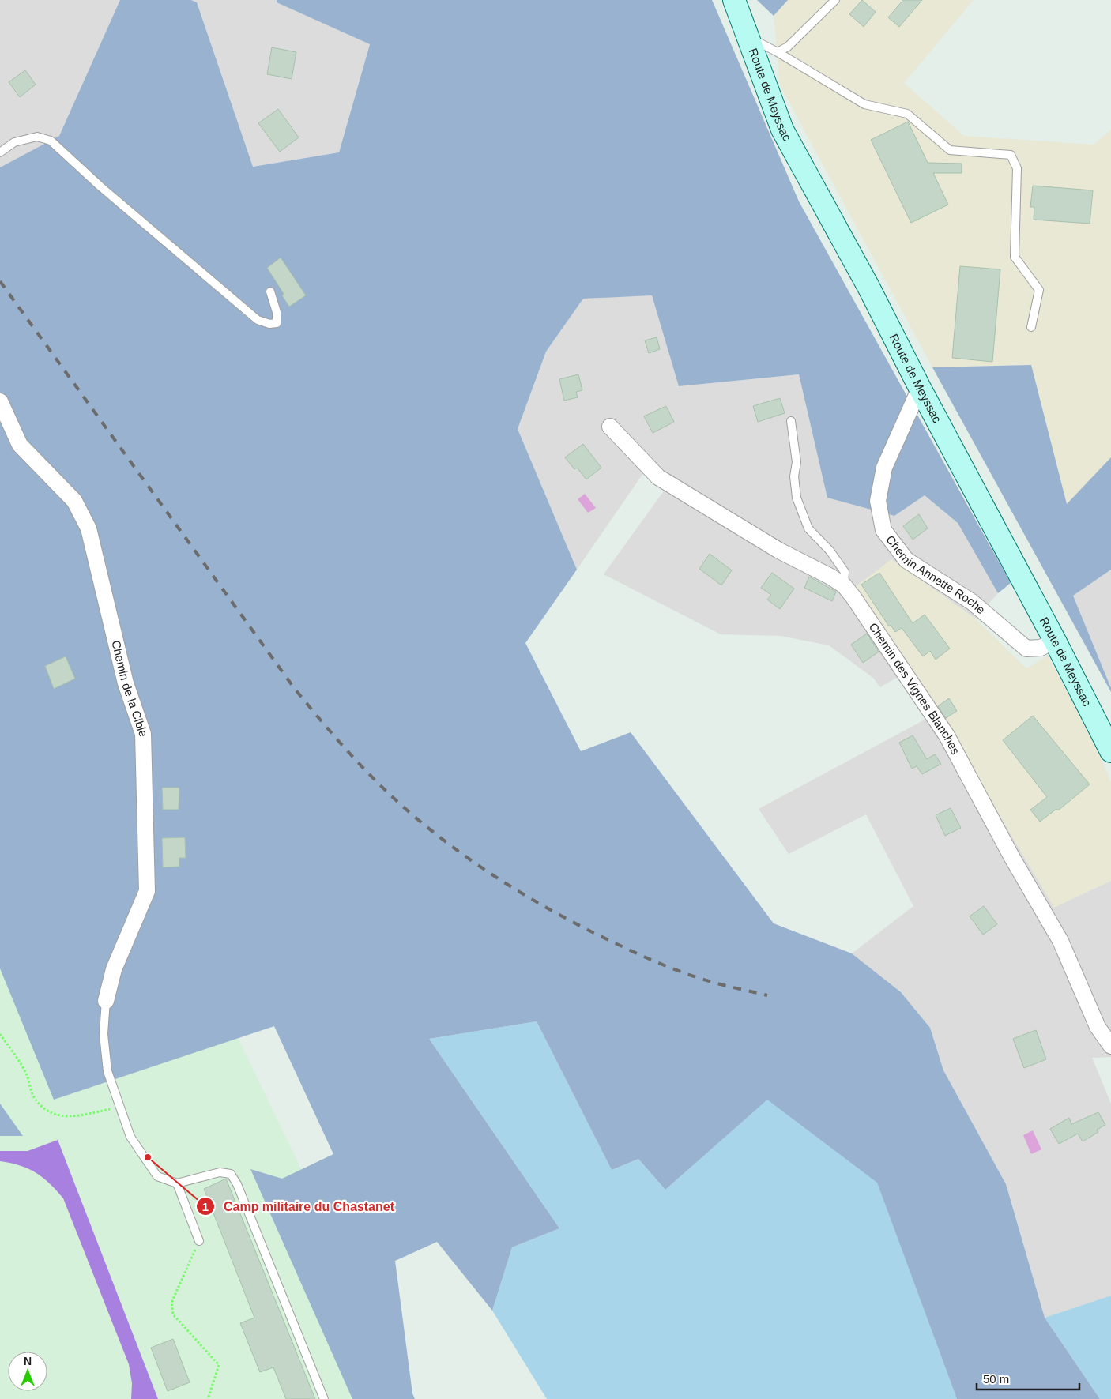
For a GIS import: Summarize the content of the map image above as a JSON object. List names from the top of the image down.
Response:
{
  "streets": {
    "main road": ["Route de Meyssac"],
    "street": ["Chemin Annette Roche", "Chemin des Vignes Blanches", "Chemin de la Cible"]
  },
  "crossings": [
    ["Route de Meyssac", "Chemin Annette Roche"]
  ],
  "places": ["Camp militaire du Chastanet"],
  "scale_bar": "50 m",
  "north": "top"
}
